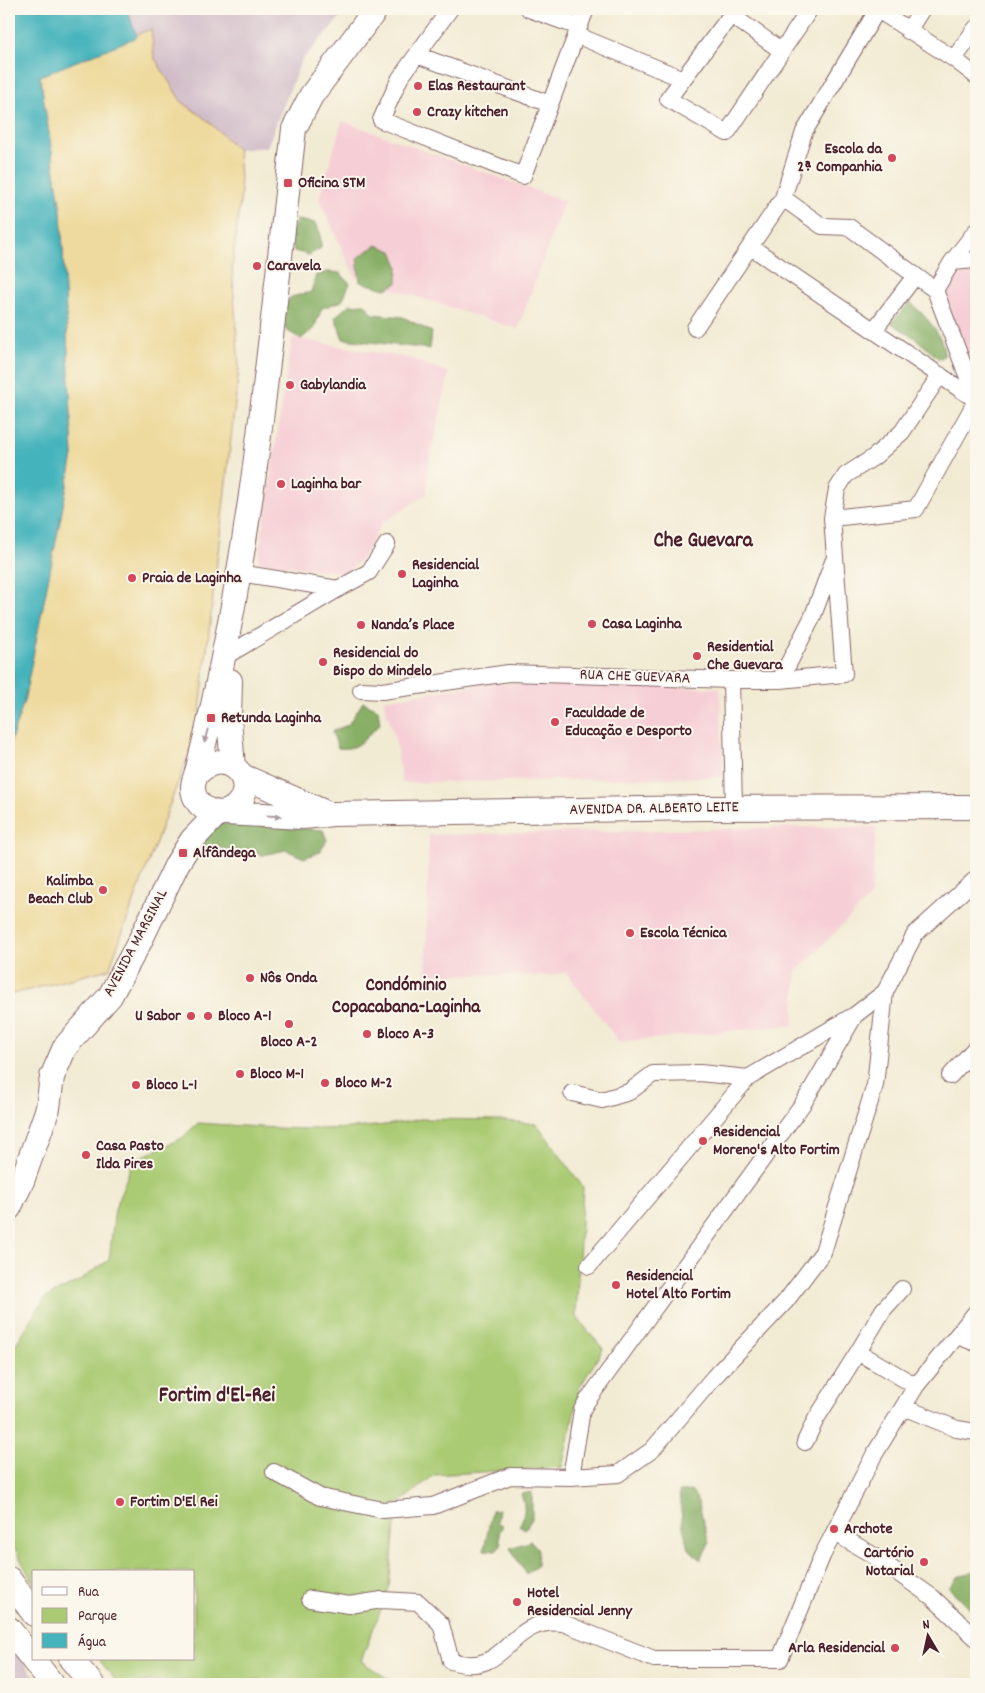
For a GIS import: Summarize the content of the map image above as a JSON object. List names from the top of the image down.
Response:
{
  "streets": {
    "street": ["RUA CHE GUEVARA", "AVENIDA DR. ALBERTO LEITE", "AVENIDA MARGINAL"]
  },
  "crossings": [
    ["AVENIDA DR. ALBERTO LEITE", "AVENIDA MARGINAL"]
  ],
  "districts": ["Che Guevara", "Condóminio Copacabana-Laginha", "Fortim d'El-Rei"],
  "places": {
    "other": [
      "Elas Restaurant",
      "Crazy kitchen",
      "Escola da 2ª Companhia",
      "Caravela",
      "Gabylandia",
      "Laginha bar",
      "Residencial Laginha",
      "Praia de Laginha",
      "Casa Laginha",
      "Nanda’s Place",
      "Residential Che Guevara",
      "Residencial do Bispo do Mindelo",
      "Faculdade de Educação e Desporto",
      "Kalimba Beach Club",
      "Escola Técnica",
      "Nôs Onda",
      "U Sabor",
      "Bloco A-1",
      "Bloco A-2",
      "Bloco A-3",
      "Bloco M-1",
      "Bloco M-2",
      "Bloco L-1",
      "Residencial Moreno's Alto Fortim",
      "Casa Pasto Ilda Pires",
      "Residencial Hotel Alto Fortim",
      "Fortim D'El Rei",
      "Archote",
      "Cartório Notarial",
      "Hotel Residencial Jenny",
      "Arla Residencial"
    ],
    "transit": ["Oficina STM", "Retunda Laginha", "Alfândega"]
  },
  "legend": ["Rua", "Parque", "Água"],
  "north": "top"
}
